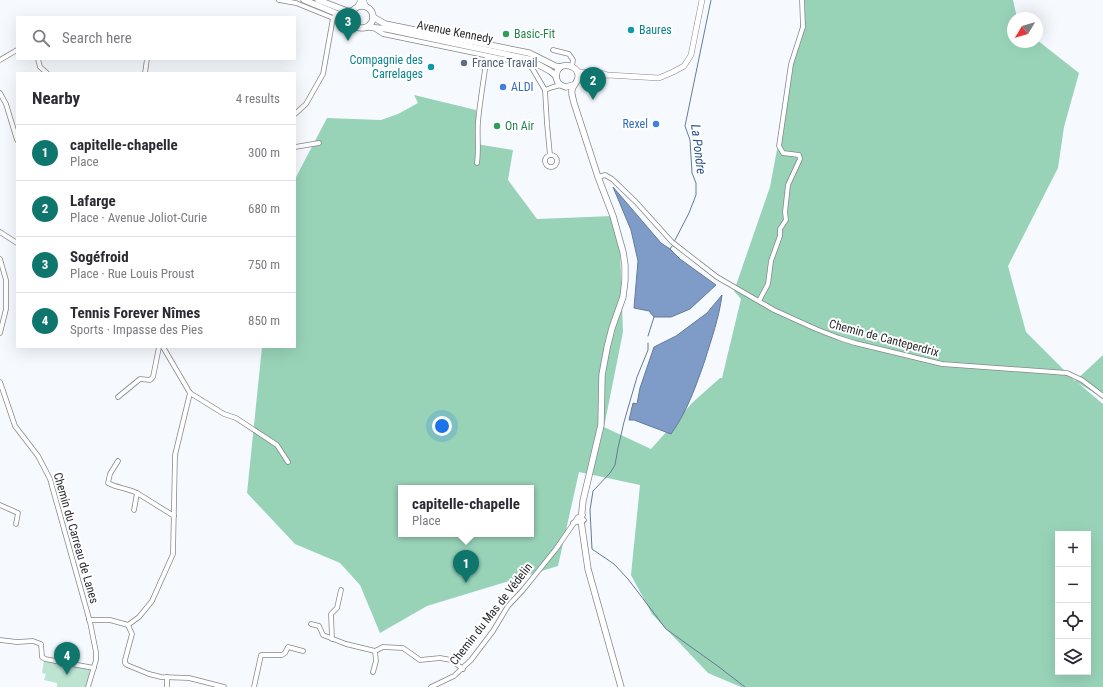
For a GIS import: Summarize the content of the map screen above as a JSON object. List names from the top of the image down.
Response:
{
  "streets": {
    "main road": ["Avenue Kennedy"],
    "street": ["Chemin de Canteperdrix", "Chemin du Carreau de Lanes", "Chemin du Mas de Védelin"]
  },
  "water": ["La Pondre"],
  "places": [
    "Baures",
    "Basic-Fit",
    "France Travail",
    "Compagnie des Carrelages",
    "ALDI",
    "Rexel",
    "On Air"
  ],
  "north": "bottom left",
  "page": {
    "pins": [
      "3",
      "2",
      "1",
      "4"
    ],
    "search": "Search here",
    "heading": ["Nearby", "4 results"],
    "list": [
      {
        "mark": "1",
        "name": "capitelle-chapelle",
        "note": "Place",
        "value": "300 m"
      },
      {
        "mark": "2",
        "name": "Lafarge",
        "note": "Place · Avenue Joliot-Curie",
        "value": "680 m"
      },
      {
        "mark": "3",
        "name": "Sogéfroid",
        "note": "Place · Rue Louis Proust",
        "value": "750 m"
      },
      {
        "mark": "4",
        "name": "Tennis Forever Nîmes",
        "note": "Sports · Impasse des Pies",
        "value": "850 m"
      }
    ],
    "popup": ["capitelle-chapelle", "Place"],
    "map_buttons": ["+", "−"]
  }
}
